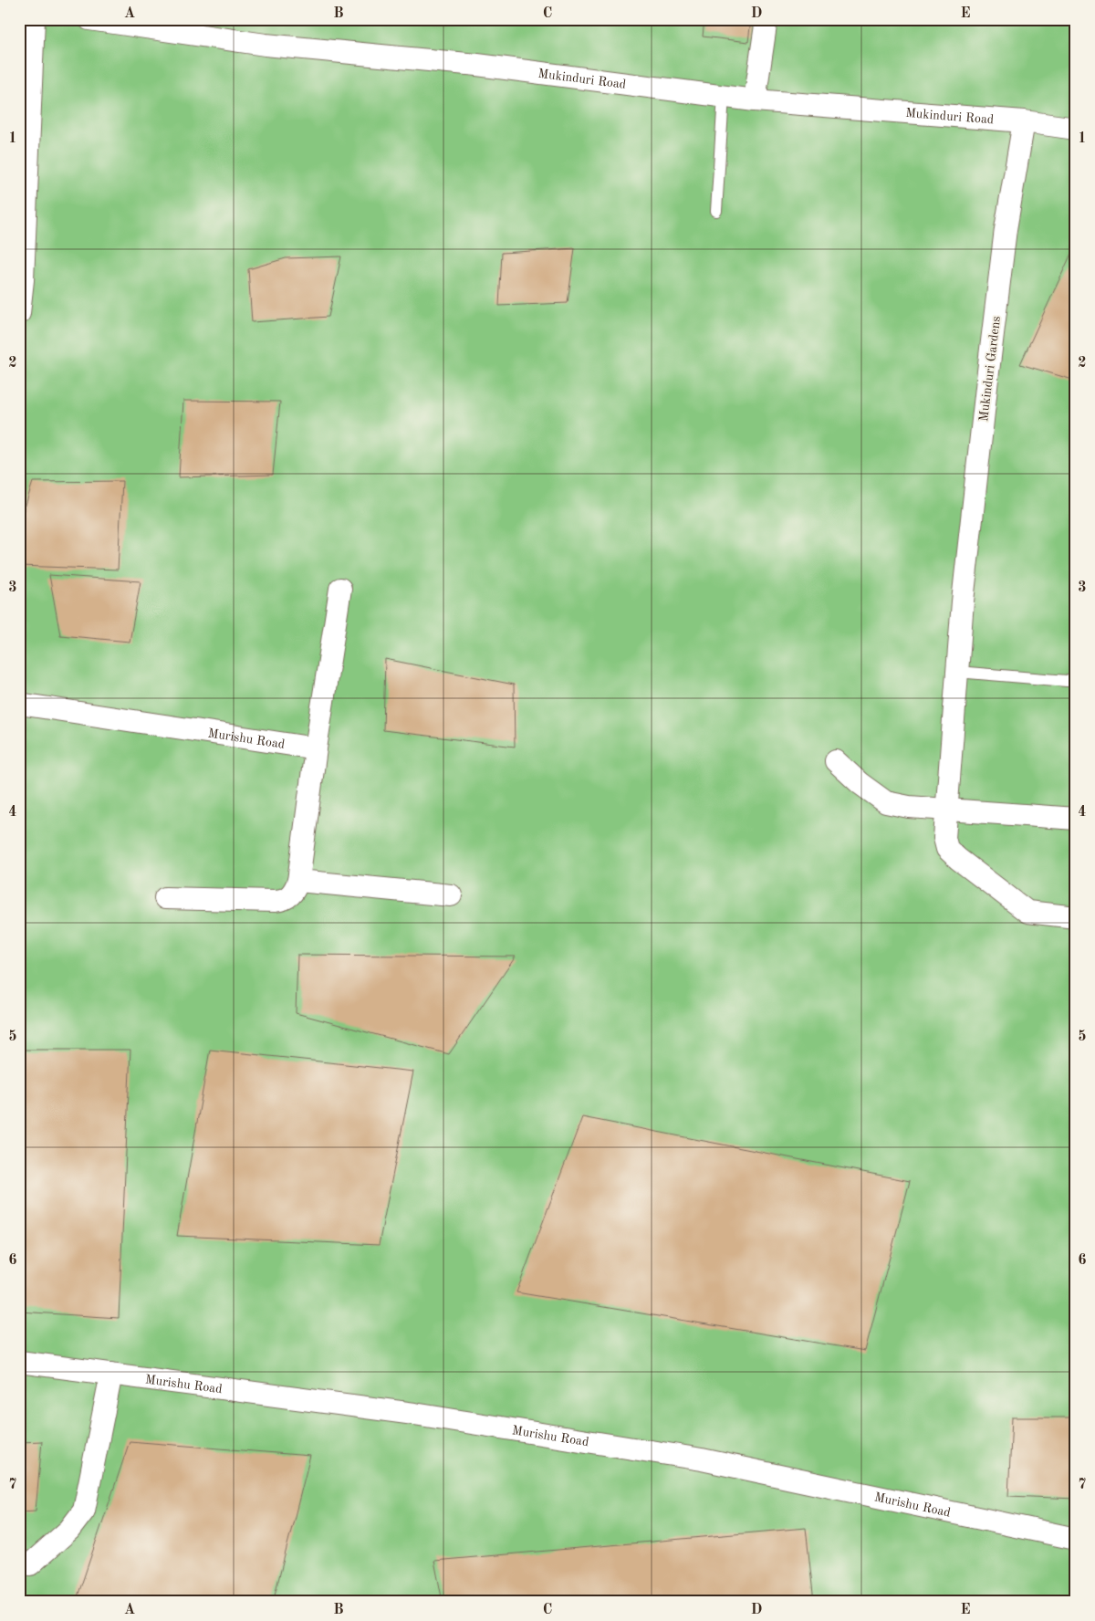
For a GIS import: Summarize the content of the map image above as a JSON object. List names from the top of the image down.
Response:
{
  "streets": {
    "street": ["Mukinduri Road", "Mukinduri Gardens", "Murishu Road"]
  },
  "crossings": [
    ["Mukinduri Road", "Mukinduri Gardens"]
  ],
  "grid": {
    "columns": [
      "A",
      "B",
      "C",
      "D",
      "E"
    ],
    "rows": [
      "1",
      "2",
      "3",
      "4",
      "5",
      "6",
      "7"
    ]
  }
}
